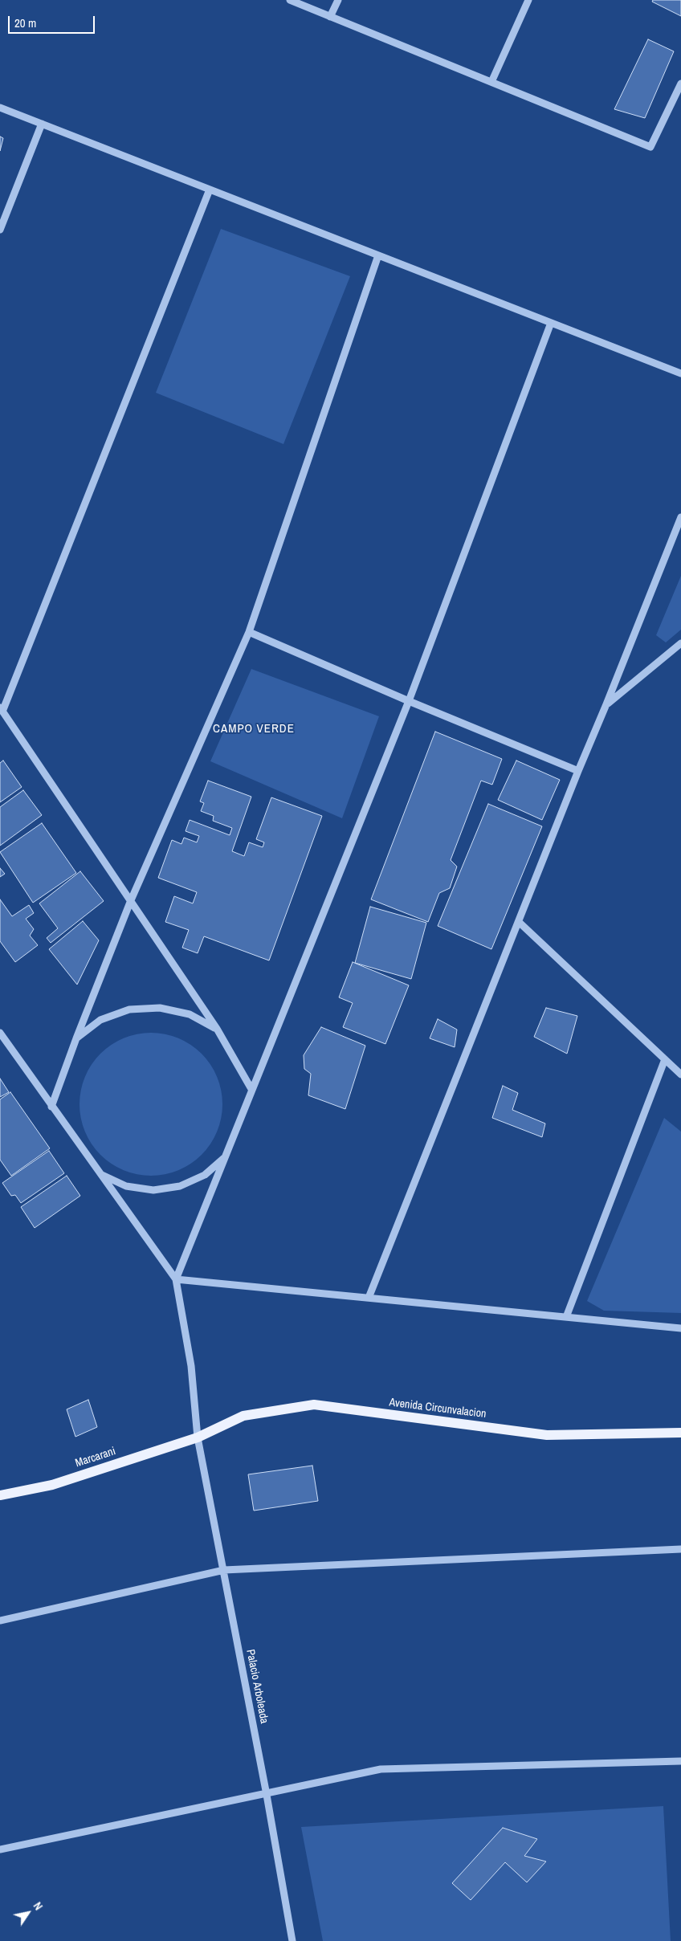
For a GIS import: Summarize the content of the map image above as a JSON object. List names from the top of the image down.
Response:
{
  "streets": {
    "main road": ["Avenida Circunvalacion", "Marcarani"],
    "street": ["Palacio Arboleada"]
  },
  "crossings": [
    ["Avenida Circunvalacion", "Marcarani"],
    ["Avenida Circunvalacion", "Palacio Arboleada"],
    ["Marcarani", "Palacio Arboleada"]
  ],
  "districts": ["CAMPO VERDE"],
  "scale_bar": "20 m",
  "north": "top right"
}
